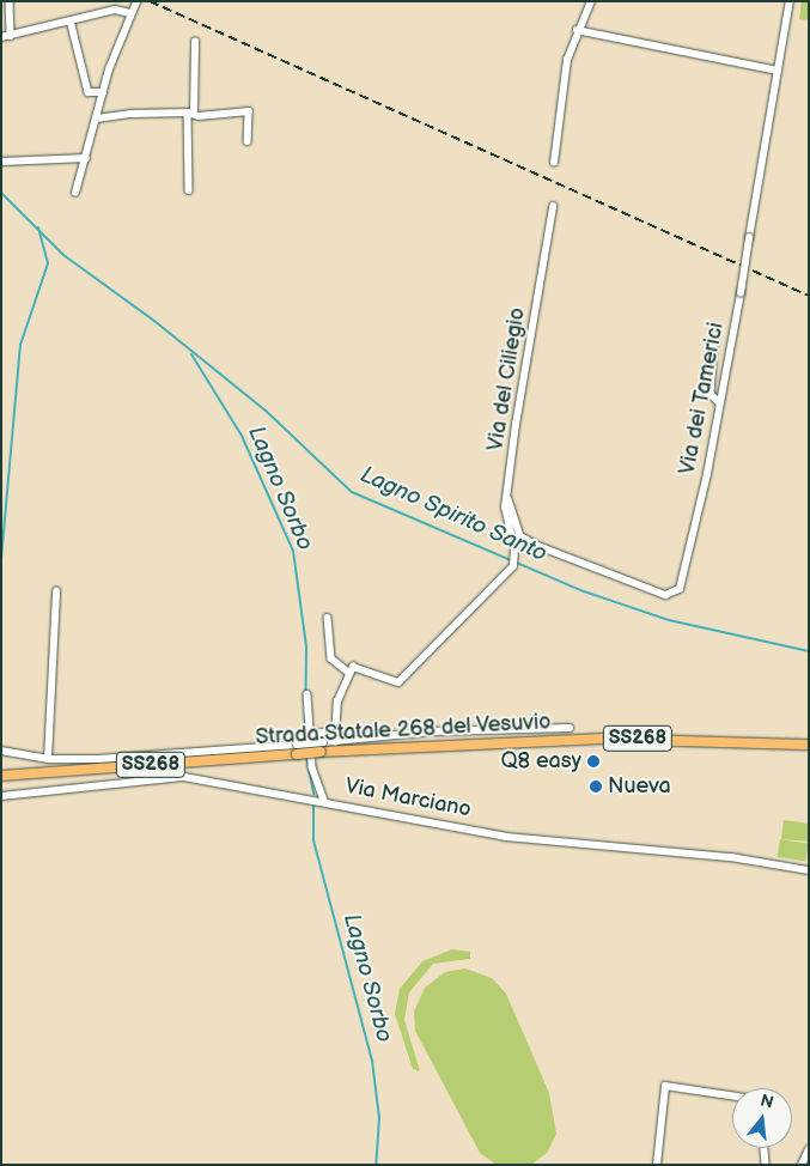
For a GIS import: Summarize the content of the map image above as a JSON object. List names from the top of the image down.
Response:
{
  "streets": {
    "highway": ["Strada Statale 268 del Vesuvio", "SS268"],
    "street": ["Via del Ciliegio", "Via dei Tamerici", "Via Marciano"]
  },
  "crossings": [
    ["Via del Ciliegio", "Via dei Tamerici"]
  ],
  "water": ["Lagno Sorbo", "Lagno Spirito Santo"],
  "places": ["Q8 easy", "Nueva"],
  "north": "top"
}
